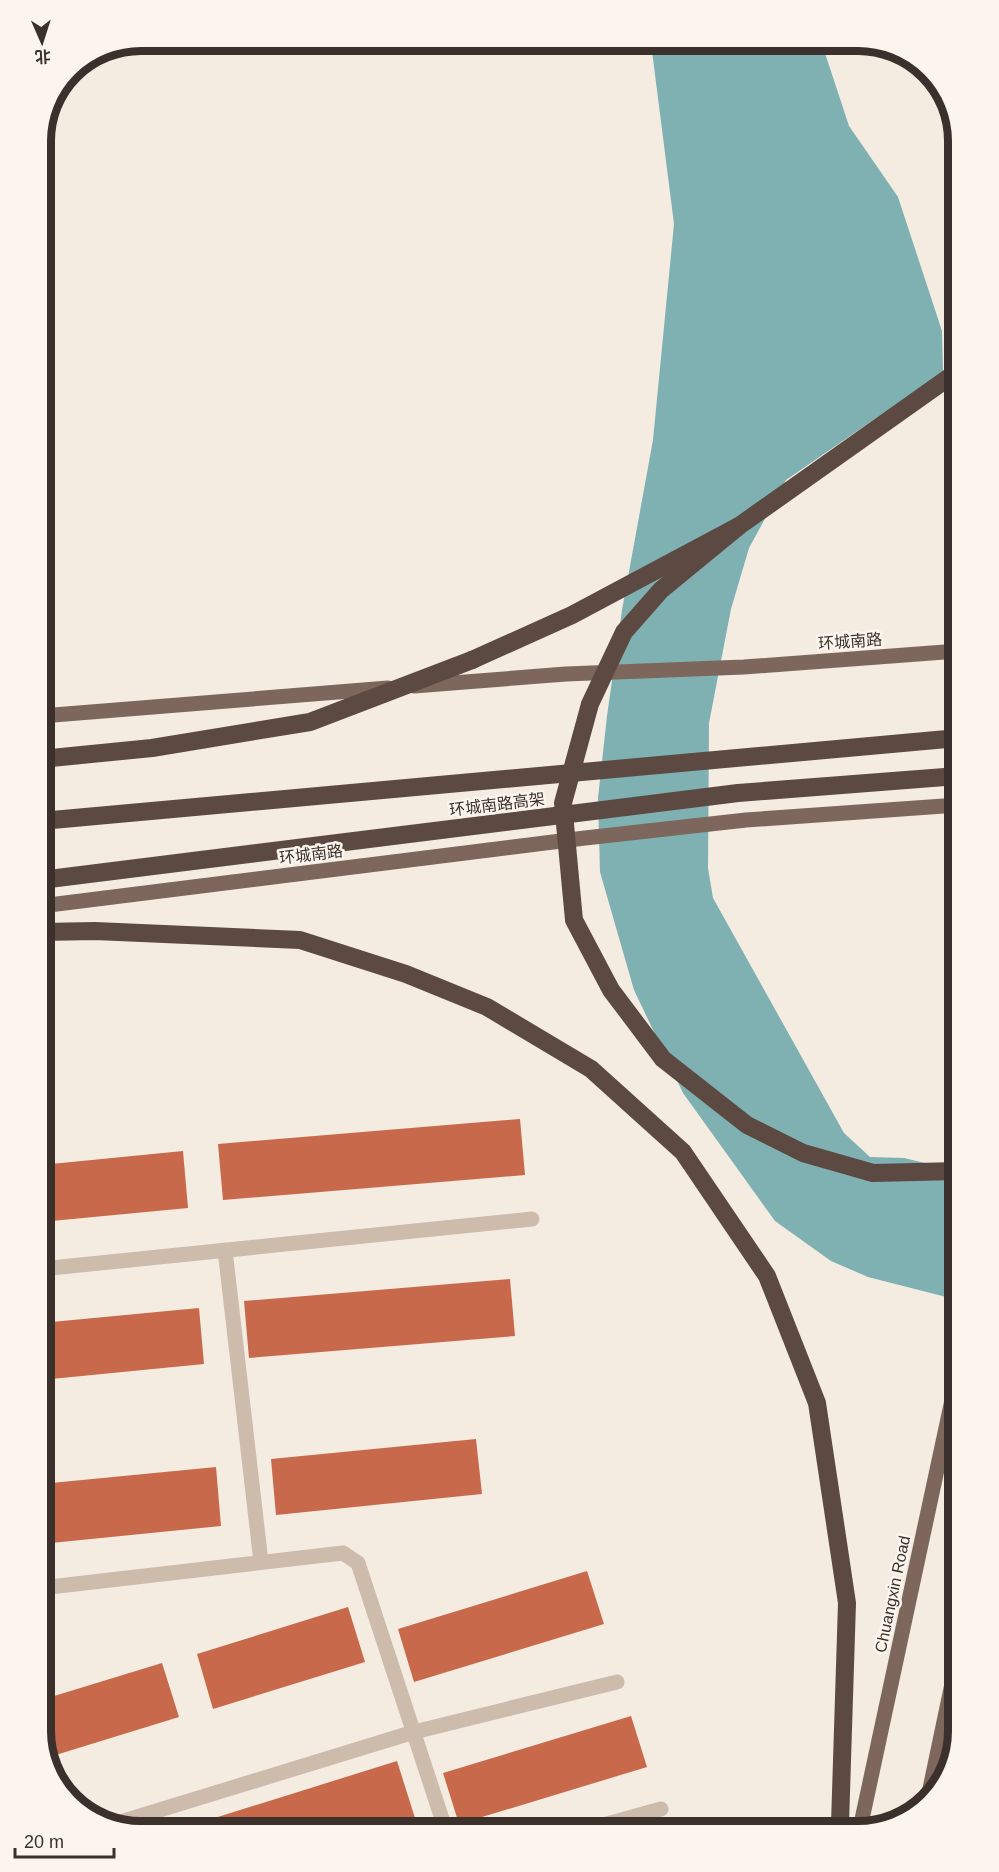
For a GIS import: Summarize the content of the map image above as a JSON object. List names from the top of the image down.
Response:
{
  "streets": {
    "highway": ["环城南路高架"],
    "main road": ["环城南路", "Chuangxin Road"]
  },
  "scale_bar": "20 m",
  "north": "bottom"
}
